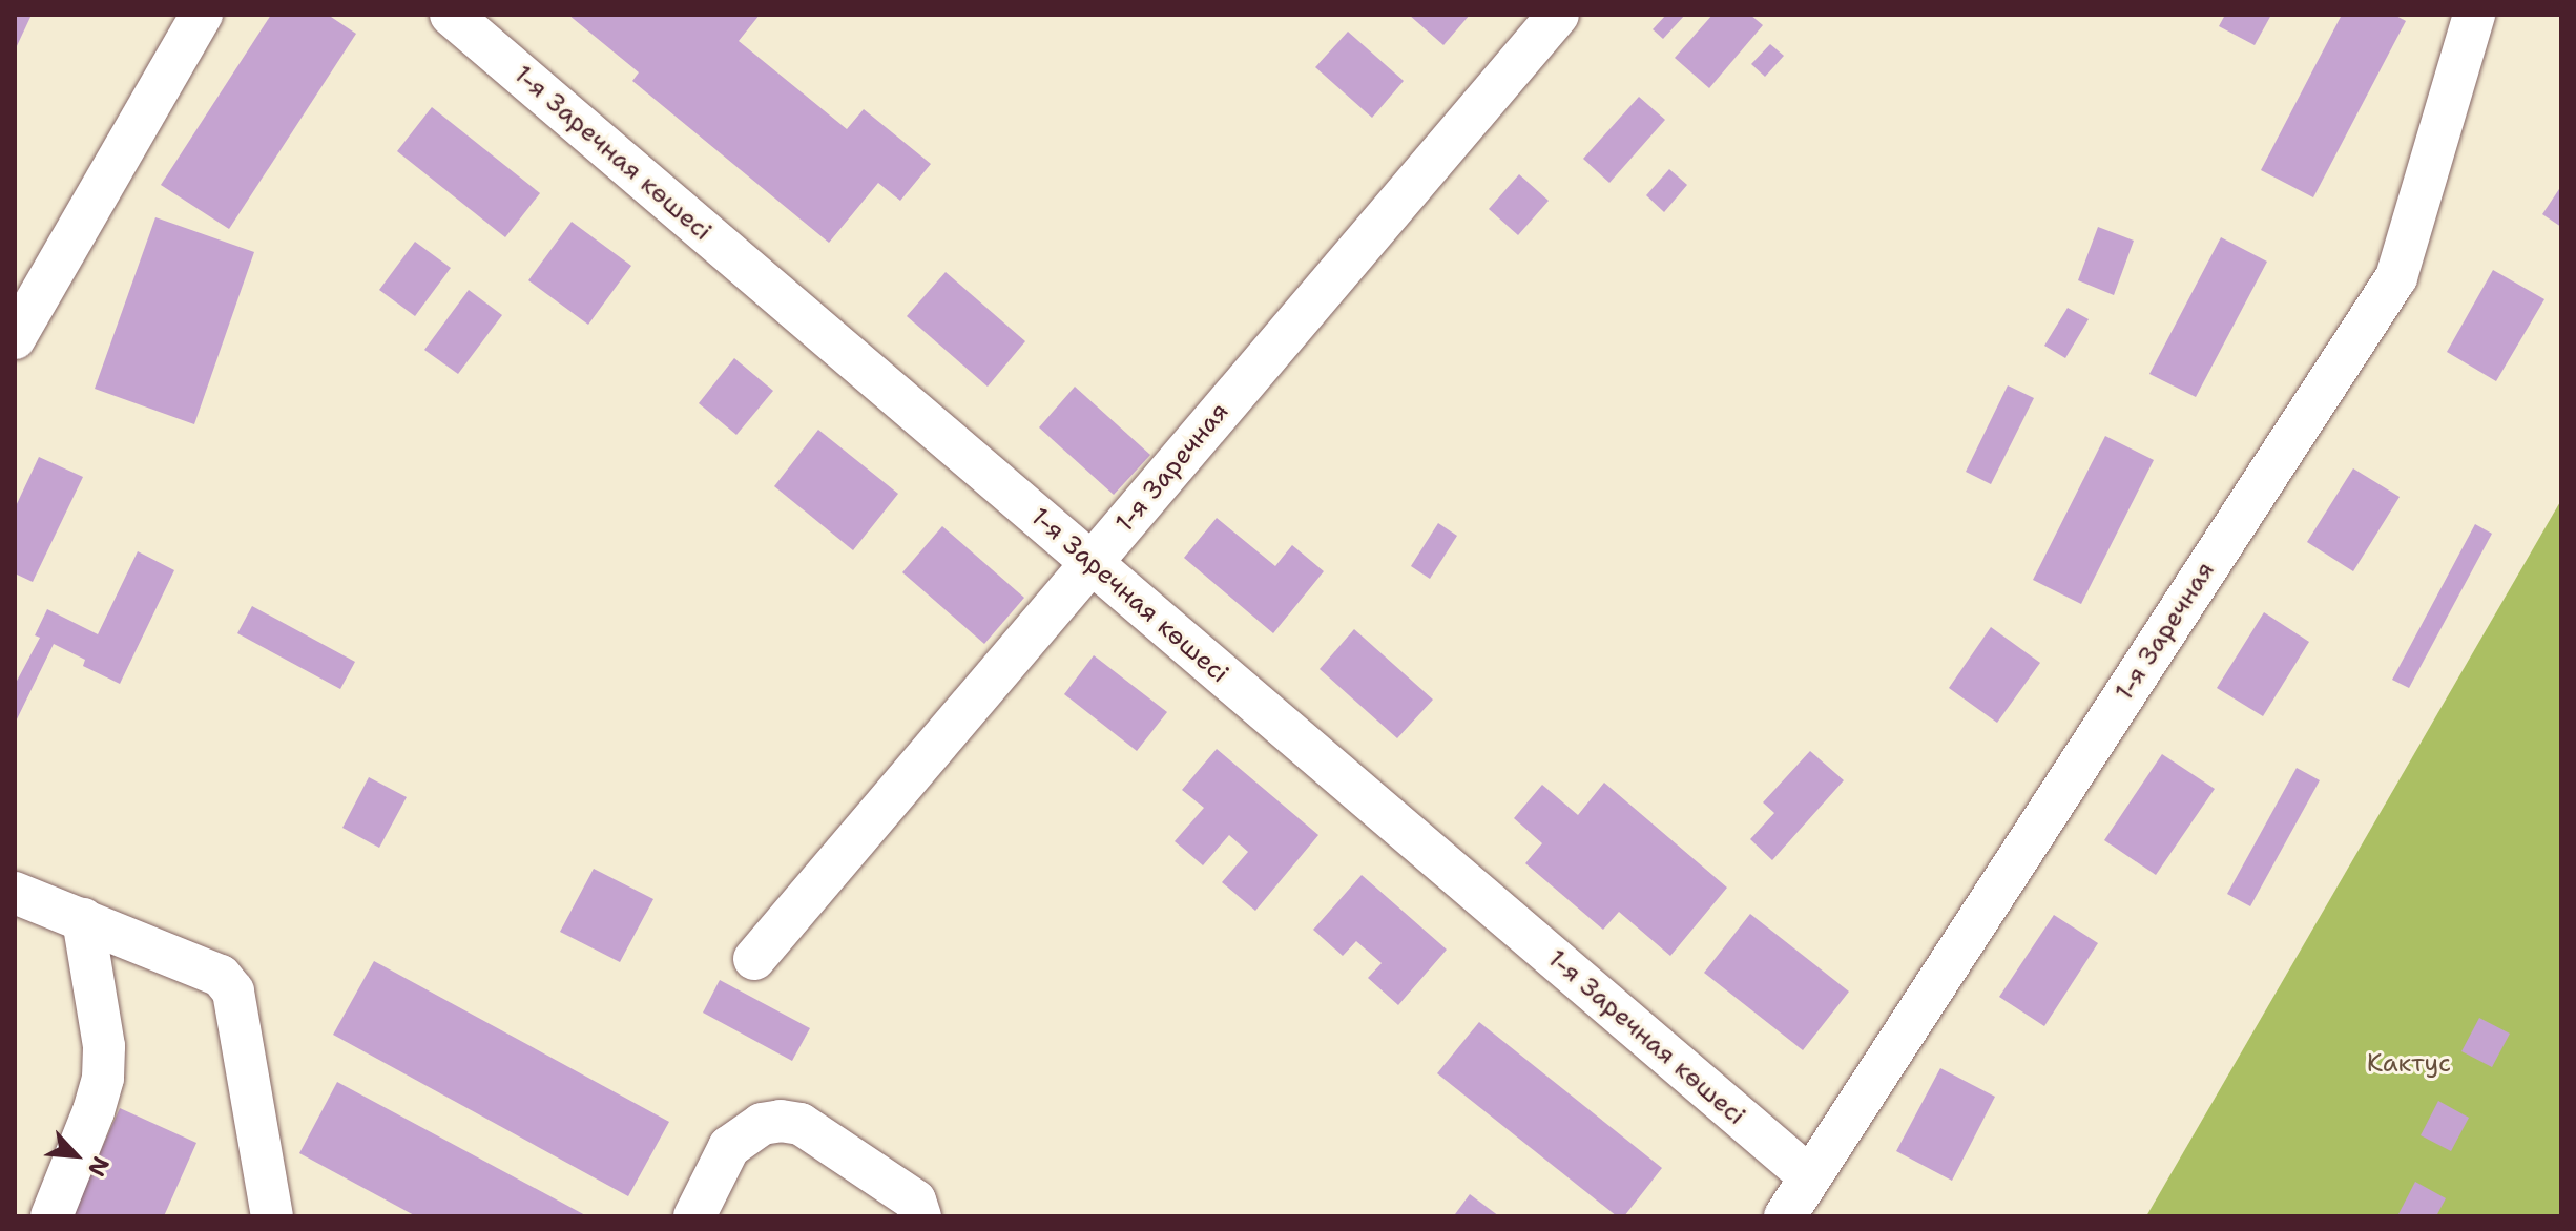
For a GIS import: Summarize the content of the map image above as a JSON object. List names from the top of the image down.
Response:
{
  "streets": {
    "street": ["1-я Заречная көшесі", "1-я Заречная"]
  },
  "crossings": [
    ["1-я Заречная көшесі", "1-я Заречная"]
  ],
  "parks": ["Кактус"],
  "north": "bottom right"
}
